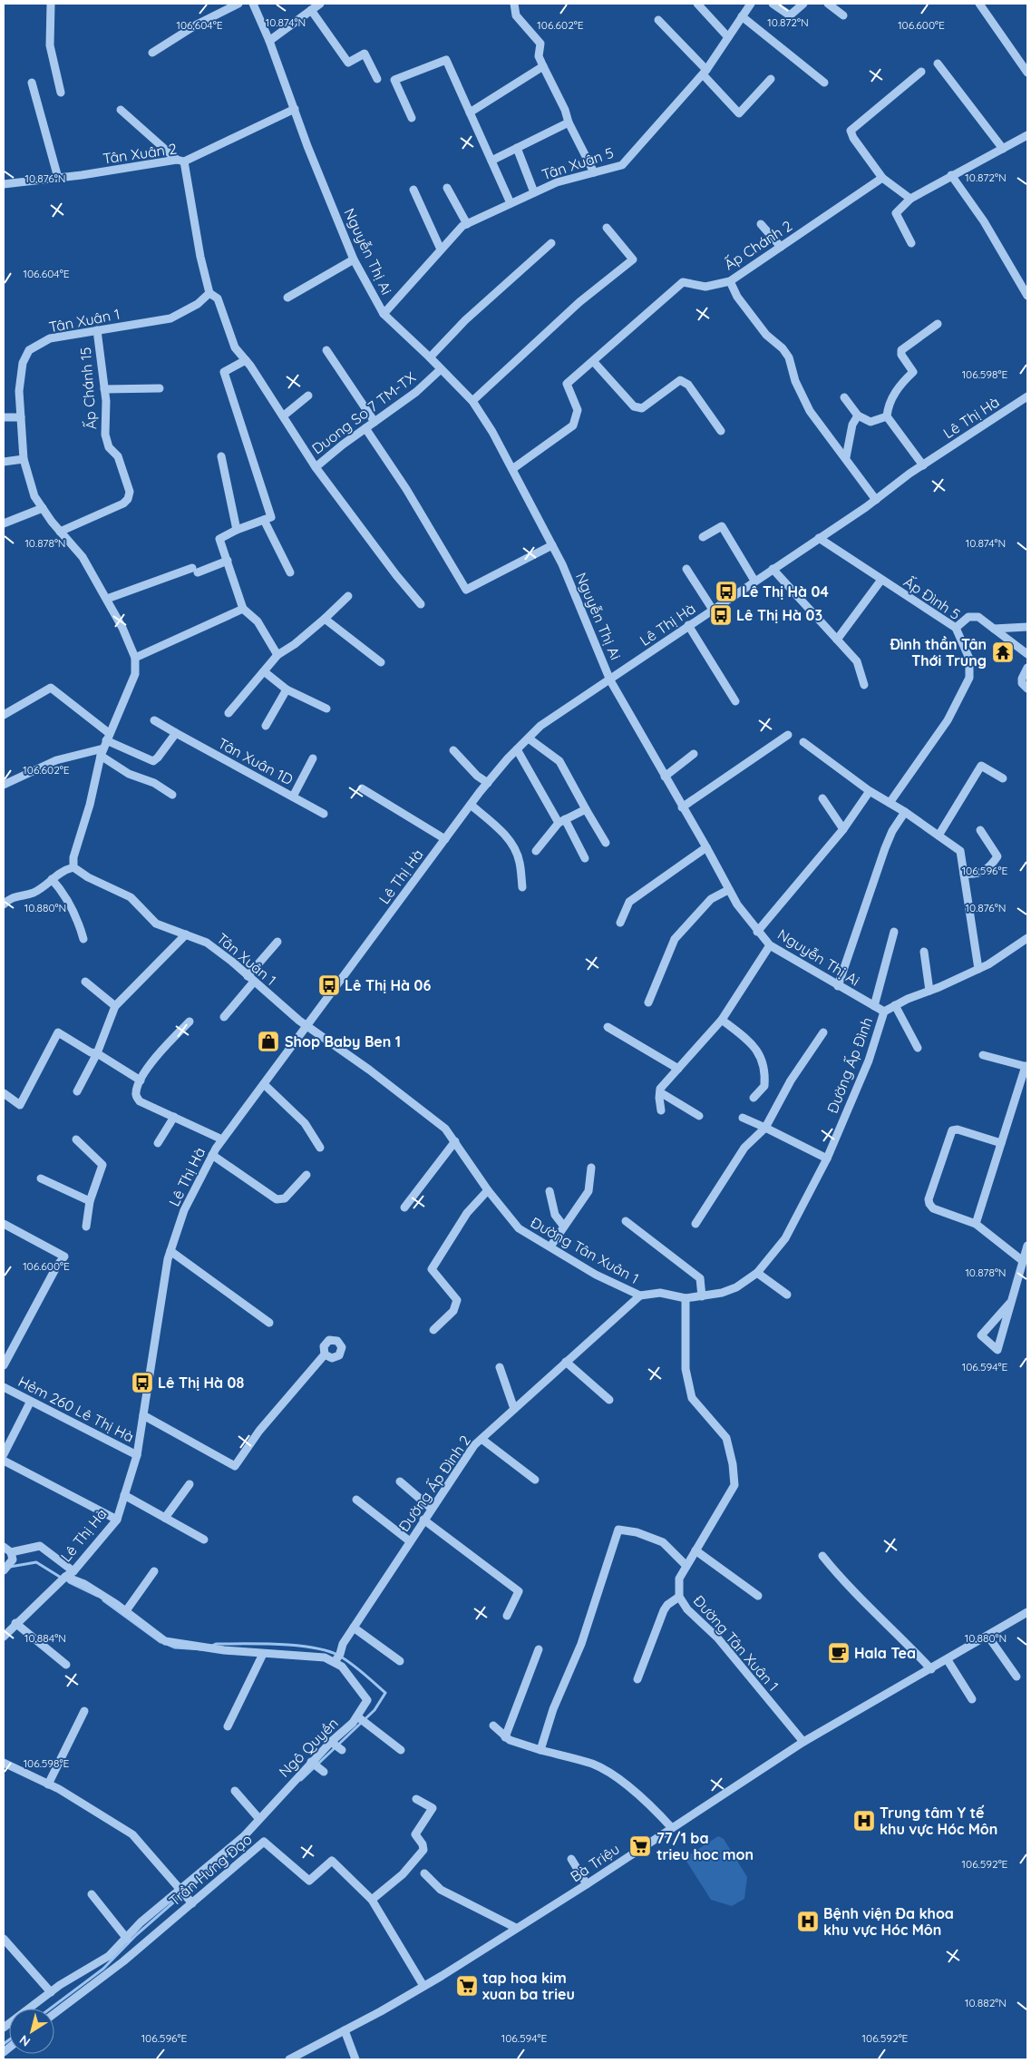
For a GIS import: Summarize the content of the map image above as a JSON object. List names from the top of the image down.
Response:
{
  "streets": {
    "street": [
      "Tân Xuân 2",
      "Tân Xuân 5",
      "Ấp Chánh 2",
      "Nguyễn Thị Ai",
      "Tân Xuân 1",
      "Ấp Chánh 15",
      "Duong So 7 TM-TX",
      "Lê Thị Hà",
      "Ấp Đình 5",
      "Tân Xuân 1D",
      "Đường Ấp Đình",
      "Đường Tân Xuân 1",
      "Hẻm 260 Lê Thị Hà",
      "Đường Ấp Đình 2",
      "Ngô Quyền",
      "Bà Triệu",
      "Trần Hưng Đạo"
    ]
  },
  "crossings": [
    ["Tân Xuân 2", "Nguyễn Thị Ai"],
    ["Tân Xuân 5", "Nguyễn Thị Ai"],
    ["Ấp Chánh 2", "Nguyễn Thị Ai"],
    ["Nguyễn Thị Ai", "Duong So 7 TM-TX"],
    ["Nguyễn Thị Ai", "Lê Thị Hà"],
    ["Nguyễn Thị Ai", "Đường Ấp Đình"],
    ["Tân Xuân 1", "Ấp Chánh 15"],
    ["Tân Xuân 1", "Duong So 7 TM-TX"],
    ["Tân Xuân 1", "Lê Thị Hà"],
    ["Tân Xuân 1", "Đường Tân Xuân 1"],
    ["Lê Thị Hà", "Ấp Đình 5"],
    ["Lê Thị Hà", "Đường Tân Xuân 1"],
    ["Lê Thị Hà", "Hẻm 260 Lê Thị Hà"],
    ["Đường Ấp Đình", "Đường Tân Xuân 1"],
    ["Đường Tân Xuân 1", "Đường Ấp Đình 2"],
    ["Đường Tân Xuân 1", "Bà Triệu"],
    ["Đường Ấp Đình 2", "Ngô Quyền"],
    ["Bà Triệu", "Trần Hưng Đạo"]
  ],
  "places": {
    "bus stop": [
      "Lê Thị Hà 04",
      "Lê Thị Hà 03",
      "Lê Thị Hà 06",
      "Lê Thị Hà 08"
    ],
    "temple": ["Đình thần Tân Thới Trung"],
    "shop": ["Shop Baby Ben 1"],
    "cafe": ["Hala Tea"],
    "hospital": ["Trung tâm Y tế khu vực Hóc Môn", "Bệnh viện Đa khoa khu vực Hóc Môn"],
    "supermarket": ["77/1 ba trieu hoc mon", "tap hoa kim xuan ba trieu"]
  },
  "north": "bottom left",
  "coordinates": [
    "10.874°N",
    "10.872°N",
    "106.604°E",
    "106.600°E",
    "106.602°E",
    "10.876°N",
    "106.598°E",
    "10.878°N",
    "106.596°E",
    "10.880°N",
    "106.594°E",
    "10.884°N",
    "106.592°E",
    "10.882°N"
  ]
}
